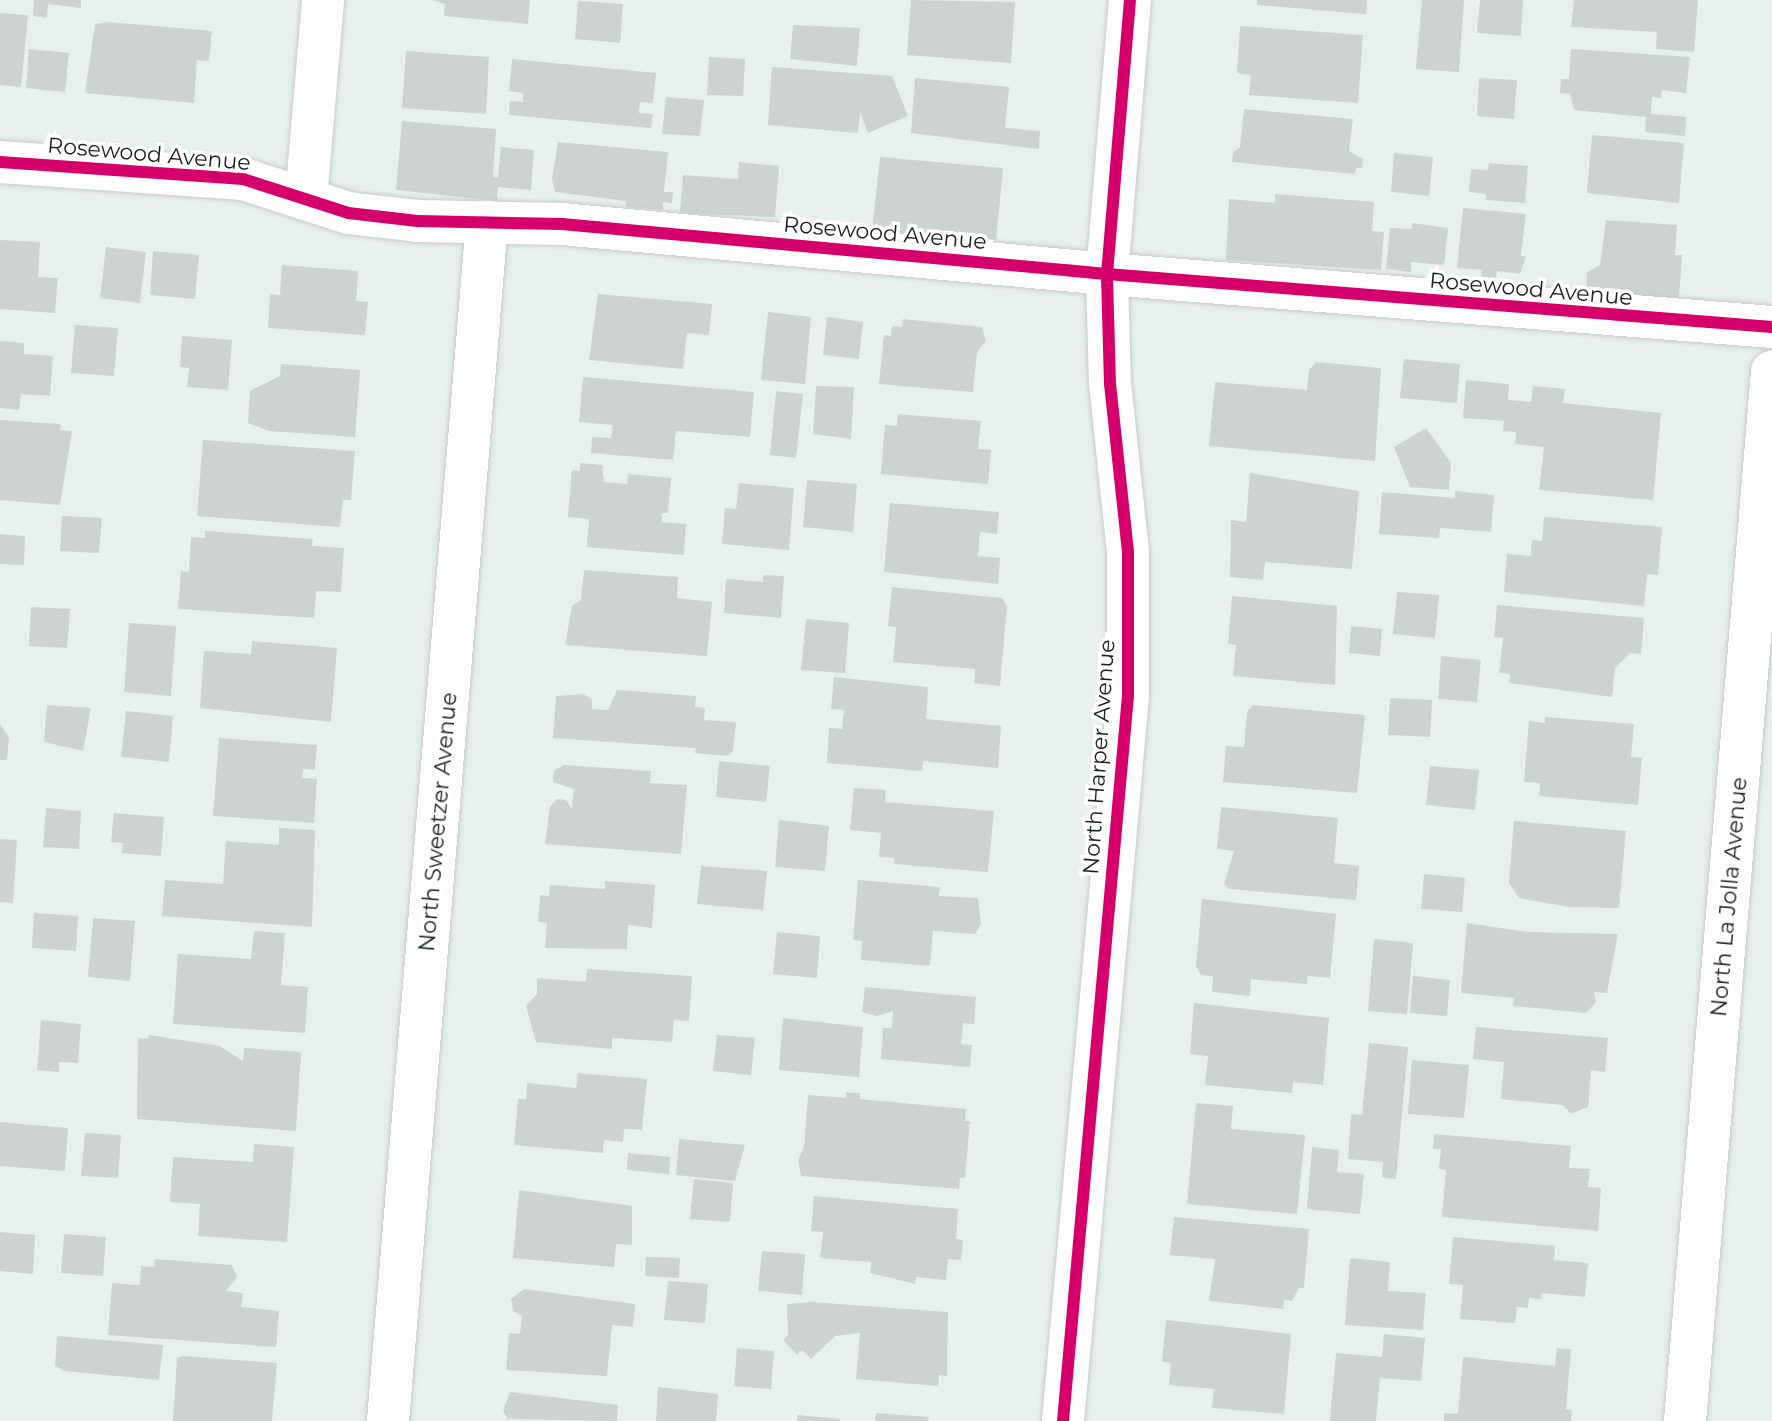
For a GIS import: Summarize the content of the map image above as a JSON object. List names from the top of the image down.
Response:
{
  "streets": {
    "street": [
      "Rosewood Avenue",
      "North Harper Avenue",
      "North Sweetzer Avenue",
      "North La Jolla Avenue"
    ]
  },
  "crossings": [
    ["Rosewood Avenue", "North Harper Avenue"],
    ["Rosewood Avenue", "North Sweetzer Avenue"]
  ]
}
